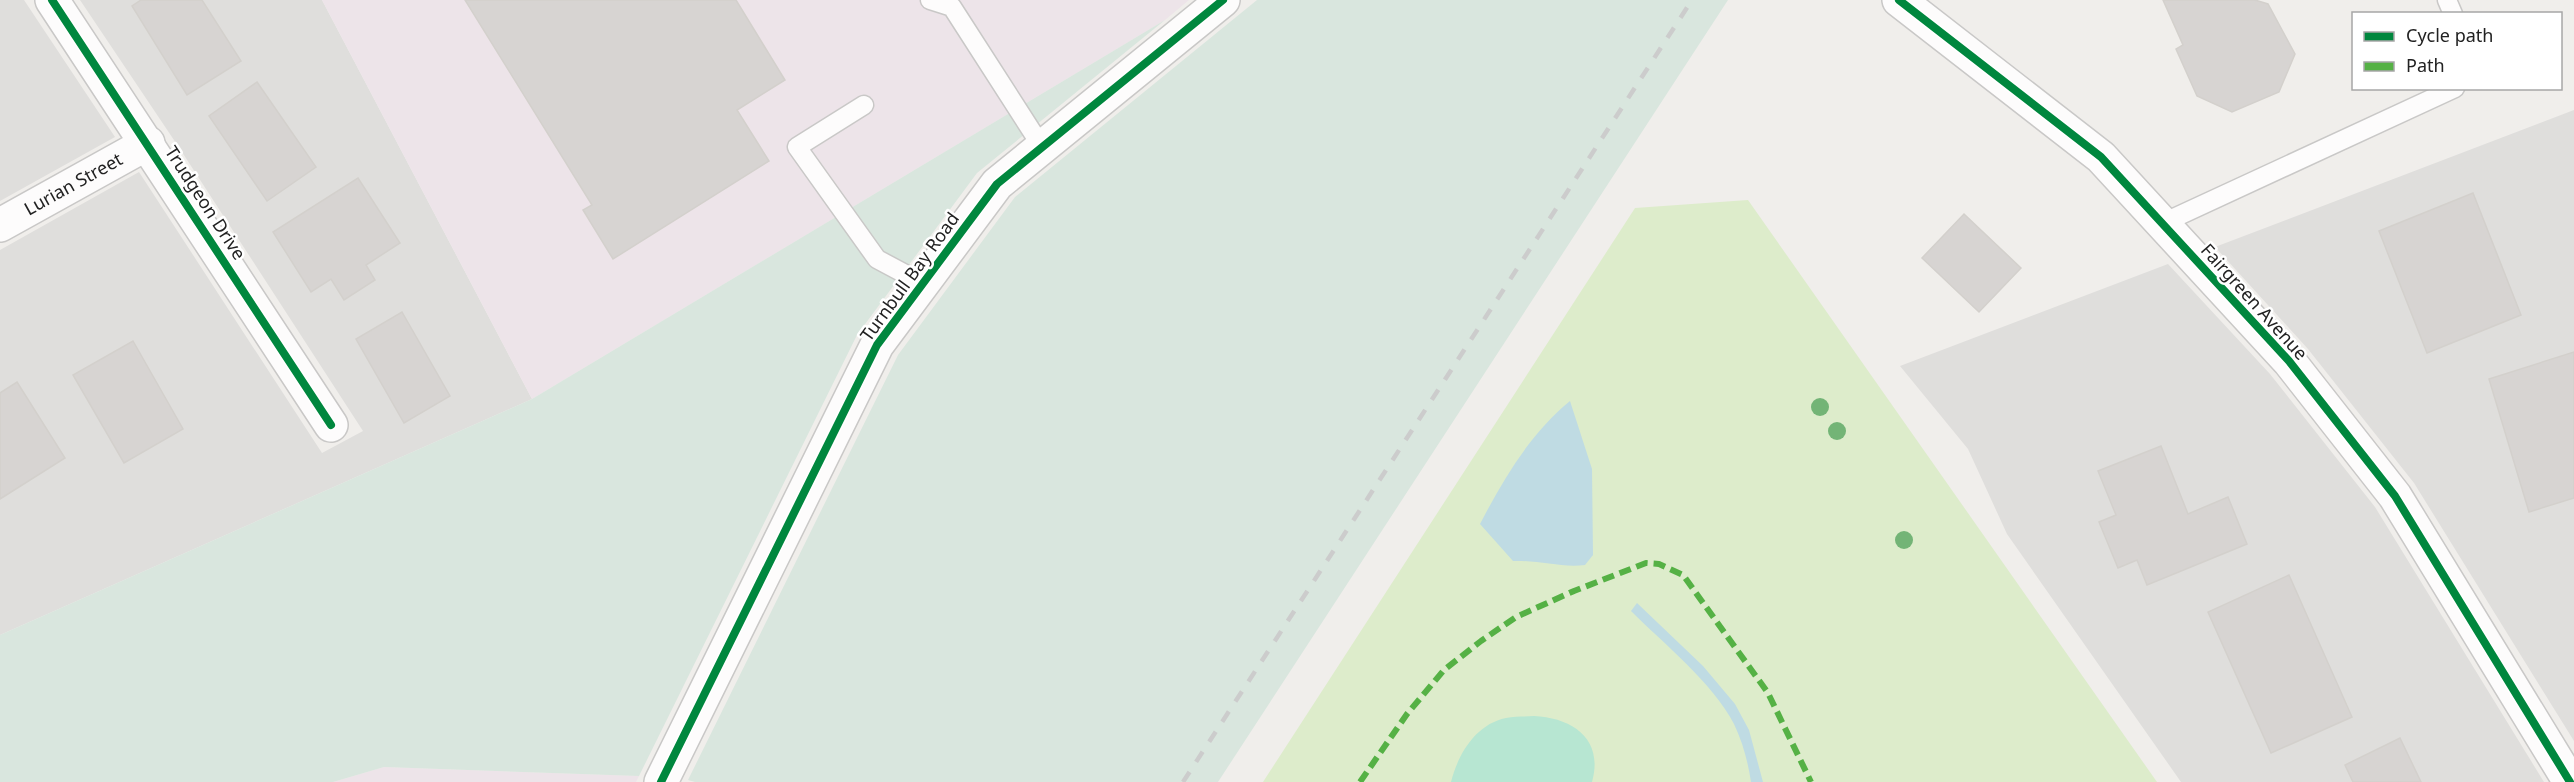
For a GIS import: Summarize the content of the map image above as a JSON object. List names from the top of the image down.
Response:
{
  "streets": {
    "street": [
      "Lurian Street",
      "Trudgeon Drive",
      "Turnbull Bay Road",
      "Fairgreen Avenue"
    ]
  },
  "crossings": [
    ["Lurian Street", "Trudgeon Drive"]
  ],
  "legend": ["Cycle path", "Path"]
}
